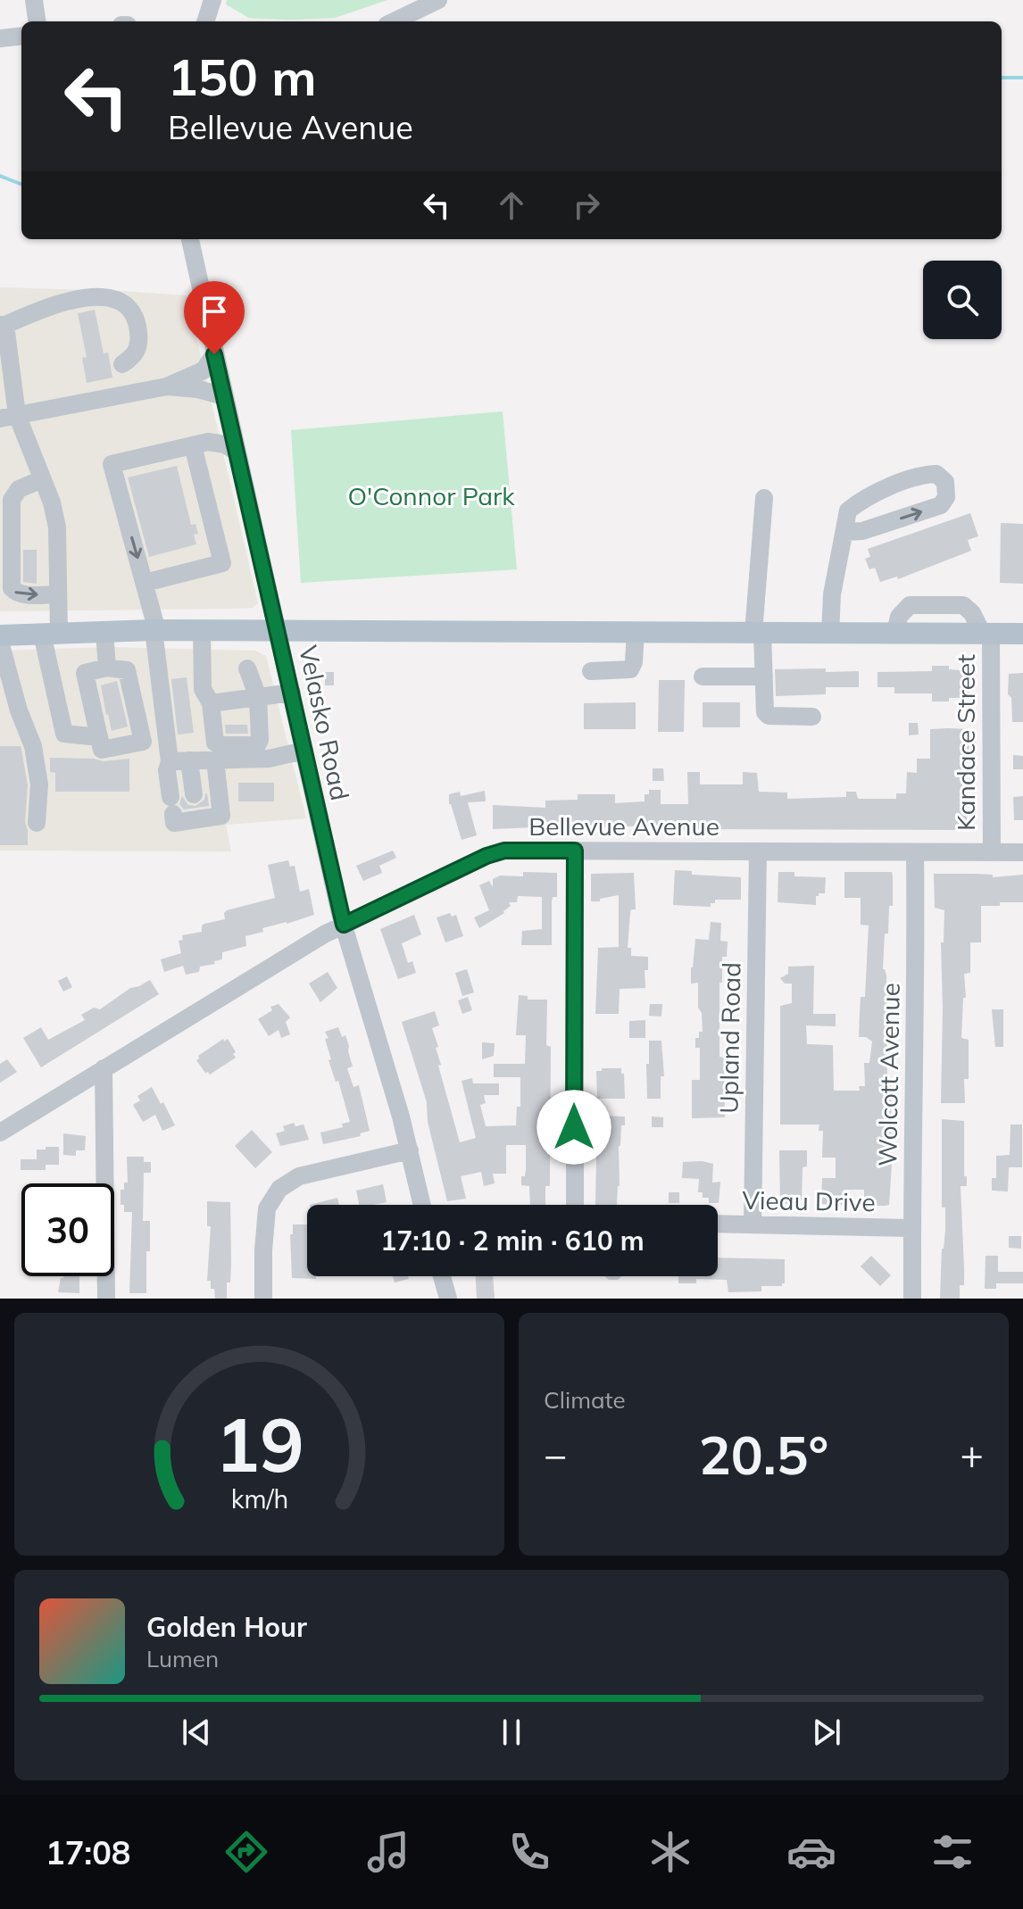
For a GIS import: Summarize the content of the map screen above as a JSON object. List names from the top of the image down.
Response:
{
  "streets": {
    "street": [
      "Velasko Road",
      "Kandace Street",
      "Bellevue Avenue",
      "Upland Road",
      "Wolcott Avenue",
      "Vieau Drive"
    ]
  },
  "crossings": [
    ["Velasko Road", "Bellevue Avenue"],
    ["Kandace Street", "Bellevue Avenue"],
    ["Bellevue Avenue", "Upland Road"],
    ["Bellevue Avenue", "Wolcott Avenue"],
    ["Upland Road", "Vieau Drive"],
    ["Wolcott Avenue", "Vieau Drive"]
  ],
  "parks": ["O'Connor Park"],
  "page": {
    "turn": ["150 m", "Bellevue Avenue"],
    "limit": "30",
    "trip": "17:10 · 2 min · 610 m",
    "tile": "Climate",
    "heat": ["−", "20.5°", "+"],
    "song": ["Golden Hour", "Lumen"],
    "tabs": "17:08",
    "gauge": ["19", "km/h"]
  }
}
